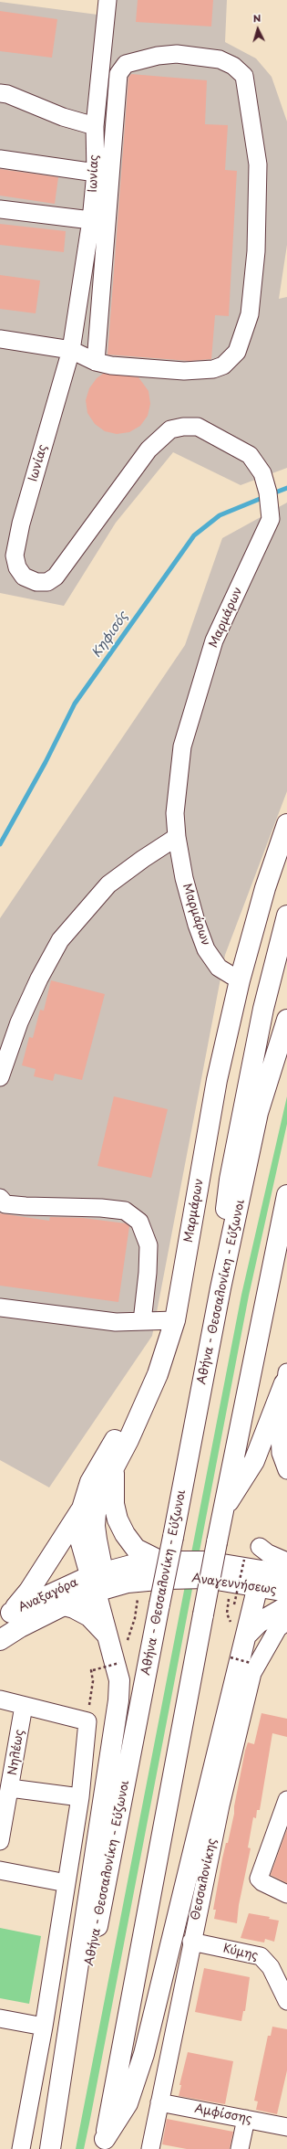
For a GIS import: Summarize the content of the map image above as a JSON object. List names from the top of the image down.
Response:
{
  "streets": {
    "main road": [
      "Μαρμάρων",
      "Αθήνα - Θεσσαλονίκη - Εύζωνοι",
      "Αναγεννήσεως",
      "Αναξαγόρα"
    ],
    "street": [
      "Ιωνίας",
      "Νηλέως",
      "Θεσσαλονίκης",
      "Κύμης",
      "Αμφίσσης"
    ]
  },
  "crossings": [
    ["Ιωνίας", "Μαρμάρων"],
    ["Μαρμάρων", "Αναγεννήσεως"],
    ["Μαρμάρων", "Αναξαγόρα"],
    ["Αναγεννήσεως", "Αναξαγόρα"],
    ["Θεσσαλονίκης", "Κύμης"],
    ["Θεσσαλονίκης", "Αμφίσσης"]
  ],
  "water": ["Κηφισός"],
  "north": "top"
}
